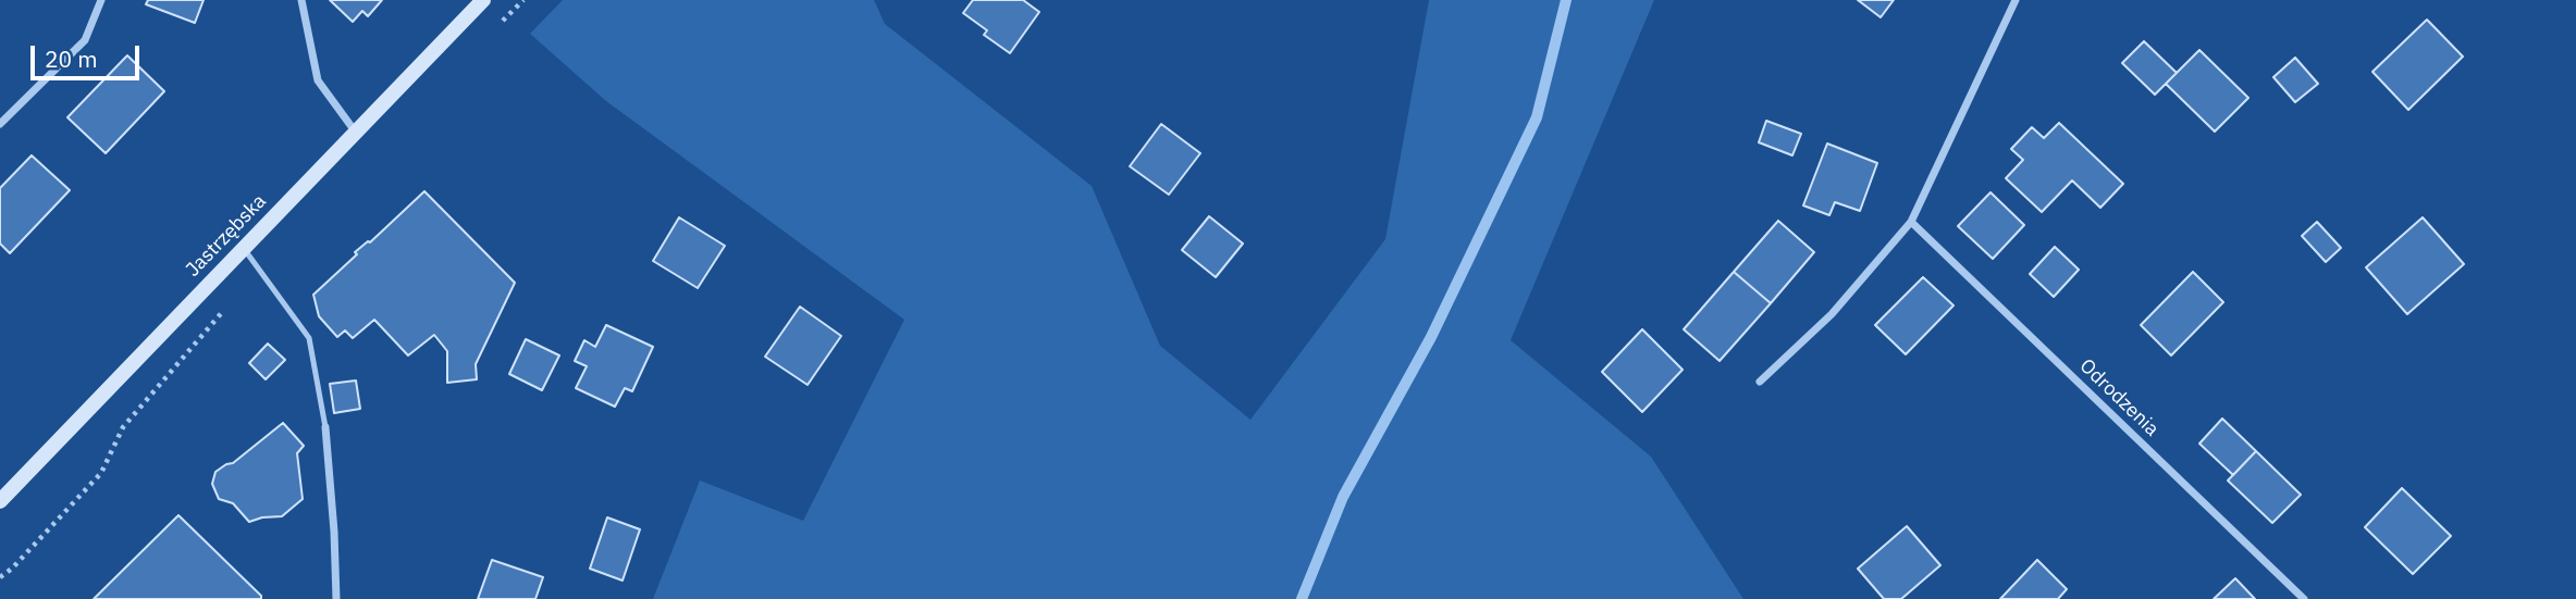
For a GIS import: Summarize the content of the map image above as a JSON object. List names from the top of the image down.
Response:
{
  "streets": {
    "main road": ["Jastrzębska"],
    "street": ["Odrodzenia"]
  },
  "scale_bar": "20 m"
}
